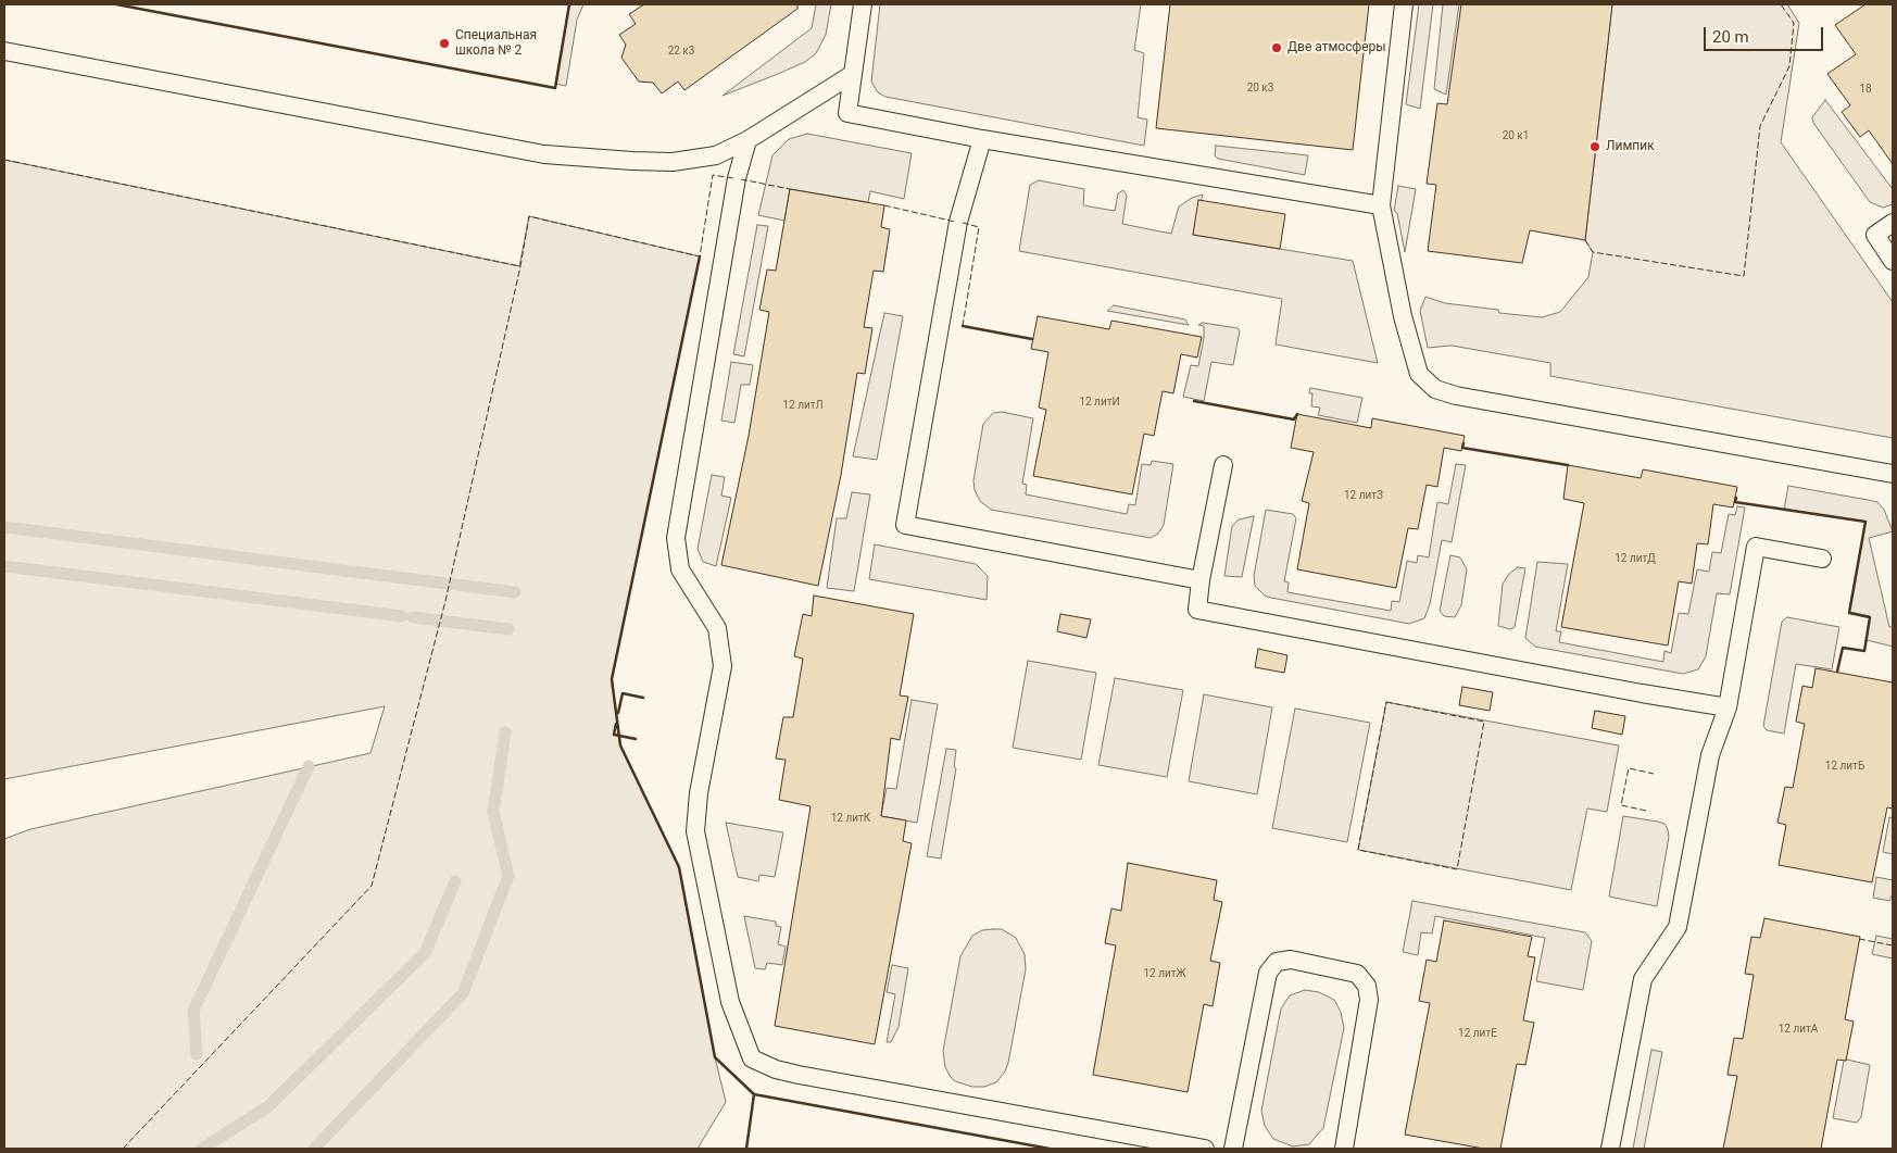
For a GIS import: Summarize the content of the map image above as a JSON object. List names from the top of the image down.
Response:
{
  "places": ["Специальная школа № 2", "Две атмосферы", "Лимпик"],
  "house_numbers": [
    "22 к3",
    "20 к3",
    "18",
    "20 к1",
    "12 литИ",
    "12 литЛ",
    "12 литЗ",
    "12 литД",
    "12 литБ",
    "12 литК",
    "12 литЖ",
    "12 литА",
    "12 литЕ"
  ],
  "scale_bar": "20 m"
}
